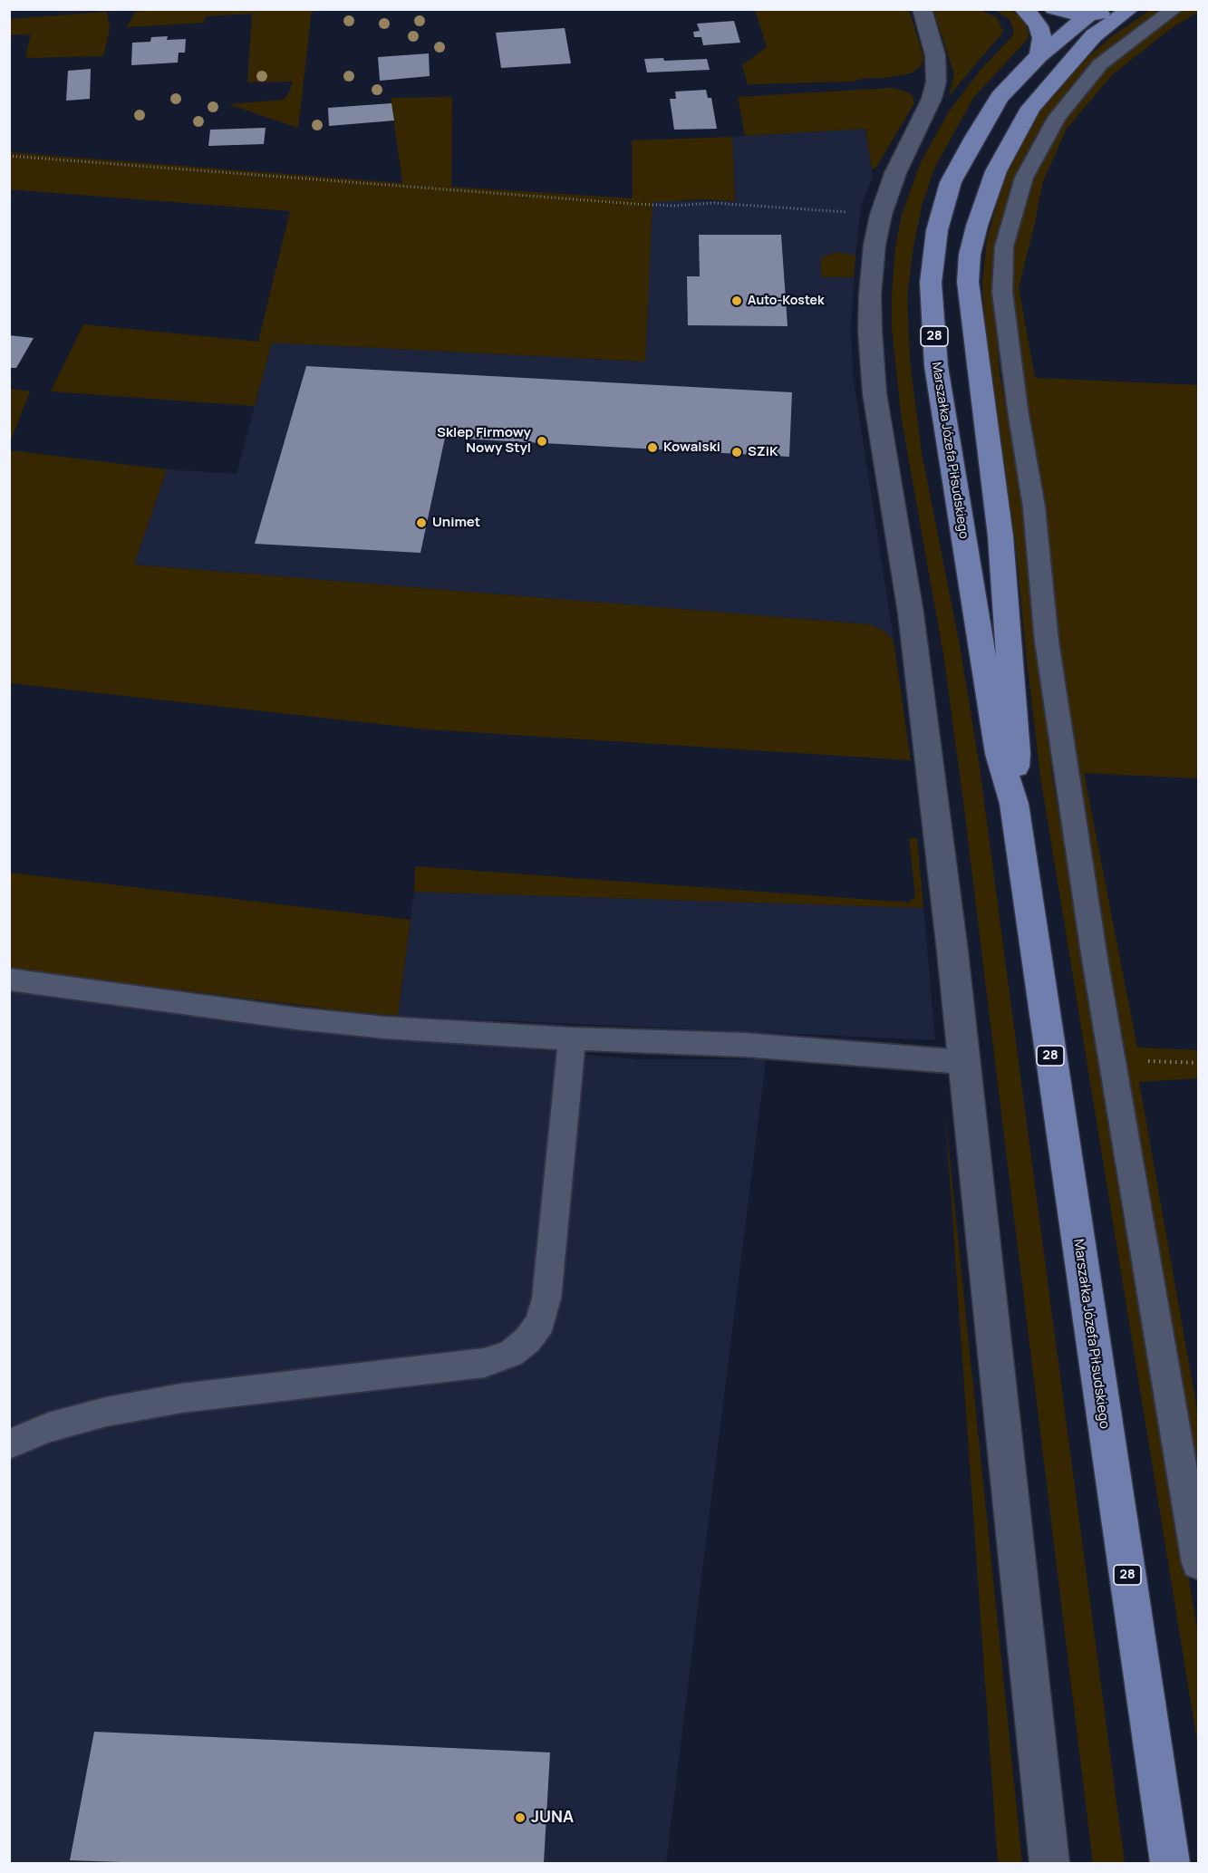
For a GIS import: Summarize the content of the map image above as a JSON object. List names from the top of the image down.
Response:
{
  "streets": {
    "main road": ["28", "Marszałka Józefa Piłsudskiego"]
  },
  "crossings": [
    ["28", "Marszałka Józefa Piłsudskiego"]
  ],
  "places": [
    "Auto-Kostek",
    "Sklep Firmowy Nowy Styl",
    "Kowalski",
    "SZiK",
    "Unimet",
    "JUNA"
  ]
}
